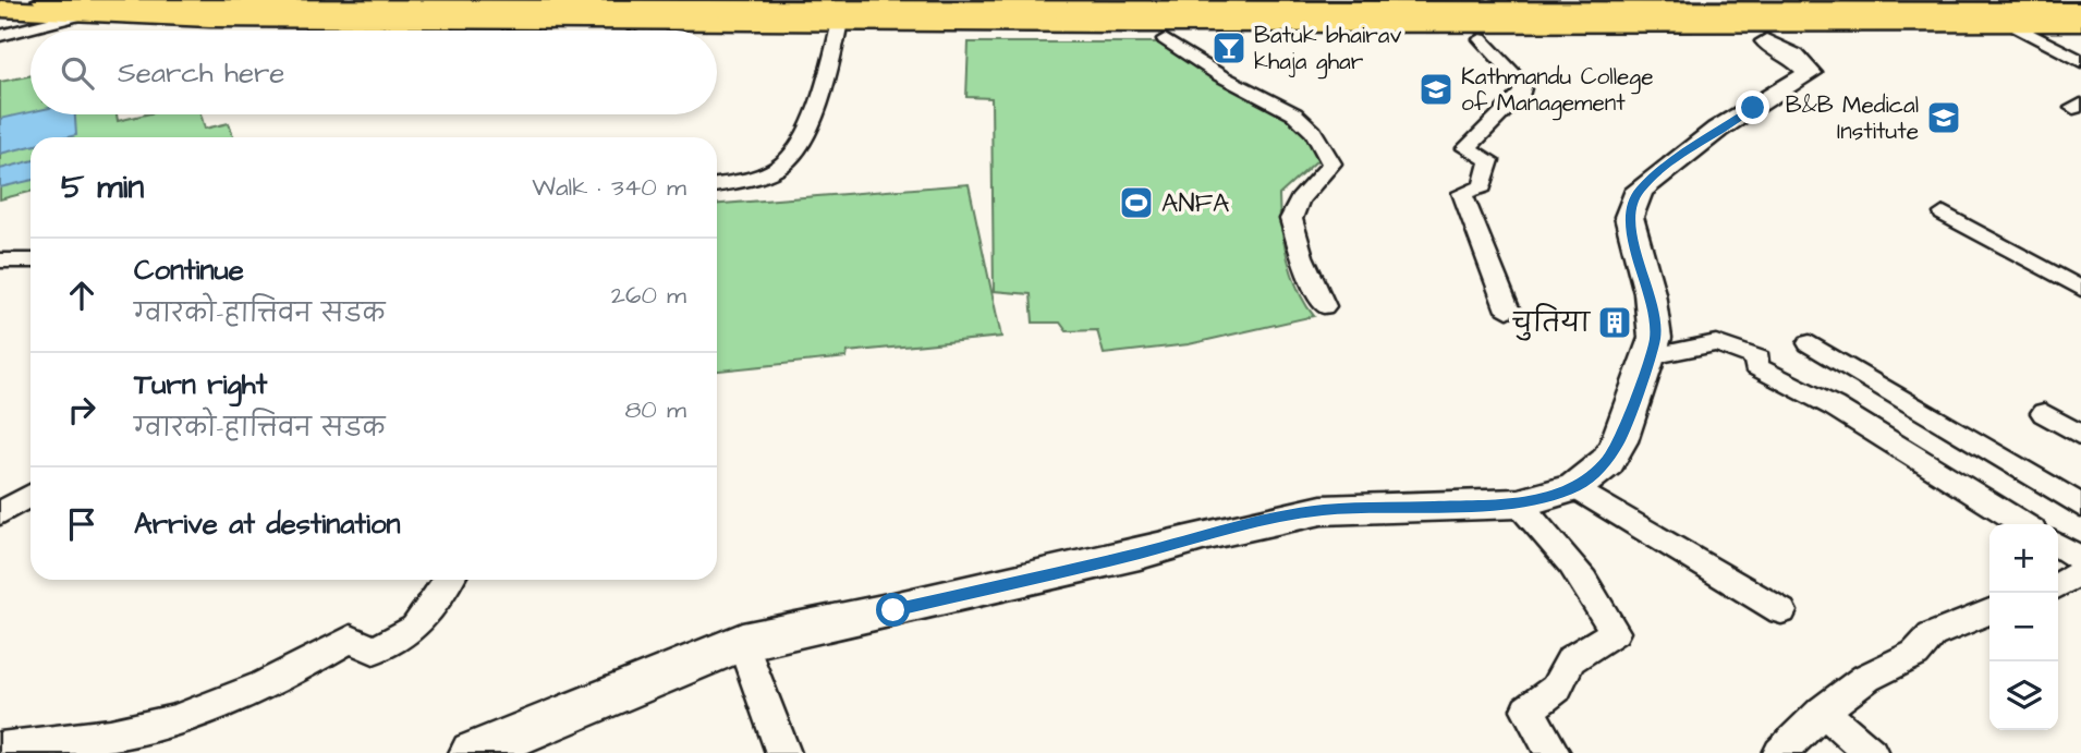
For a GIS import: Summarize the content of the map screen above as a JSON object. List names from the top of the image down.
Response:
{
  "places": {
    "bar": ["Batuk bhairav khaja ghar"],
    "school or university": ["Kathmandu College of Management", "B&B Medical Institute"],
    "sports": ["ANFA"],
    "building": ["चुतिया"]
  },
  "page": {
    "search": "Search here",
    "heading": ["5 min", "Walk · 340 m"],
    "list": [
      ["Continue", "ग्वारको-हात्तिवन सडक", "260 m"],
      ["Turn right", "ग्वारको-हात्तिवन सडक", "80 m"],
      "Arrive at destination"
    ],
    "map_buttons": ["+", "−"]
  }
}
